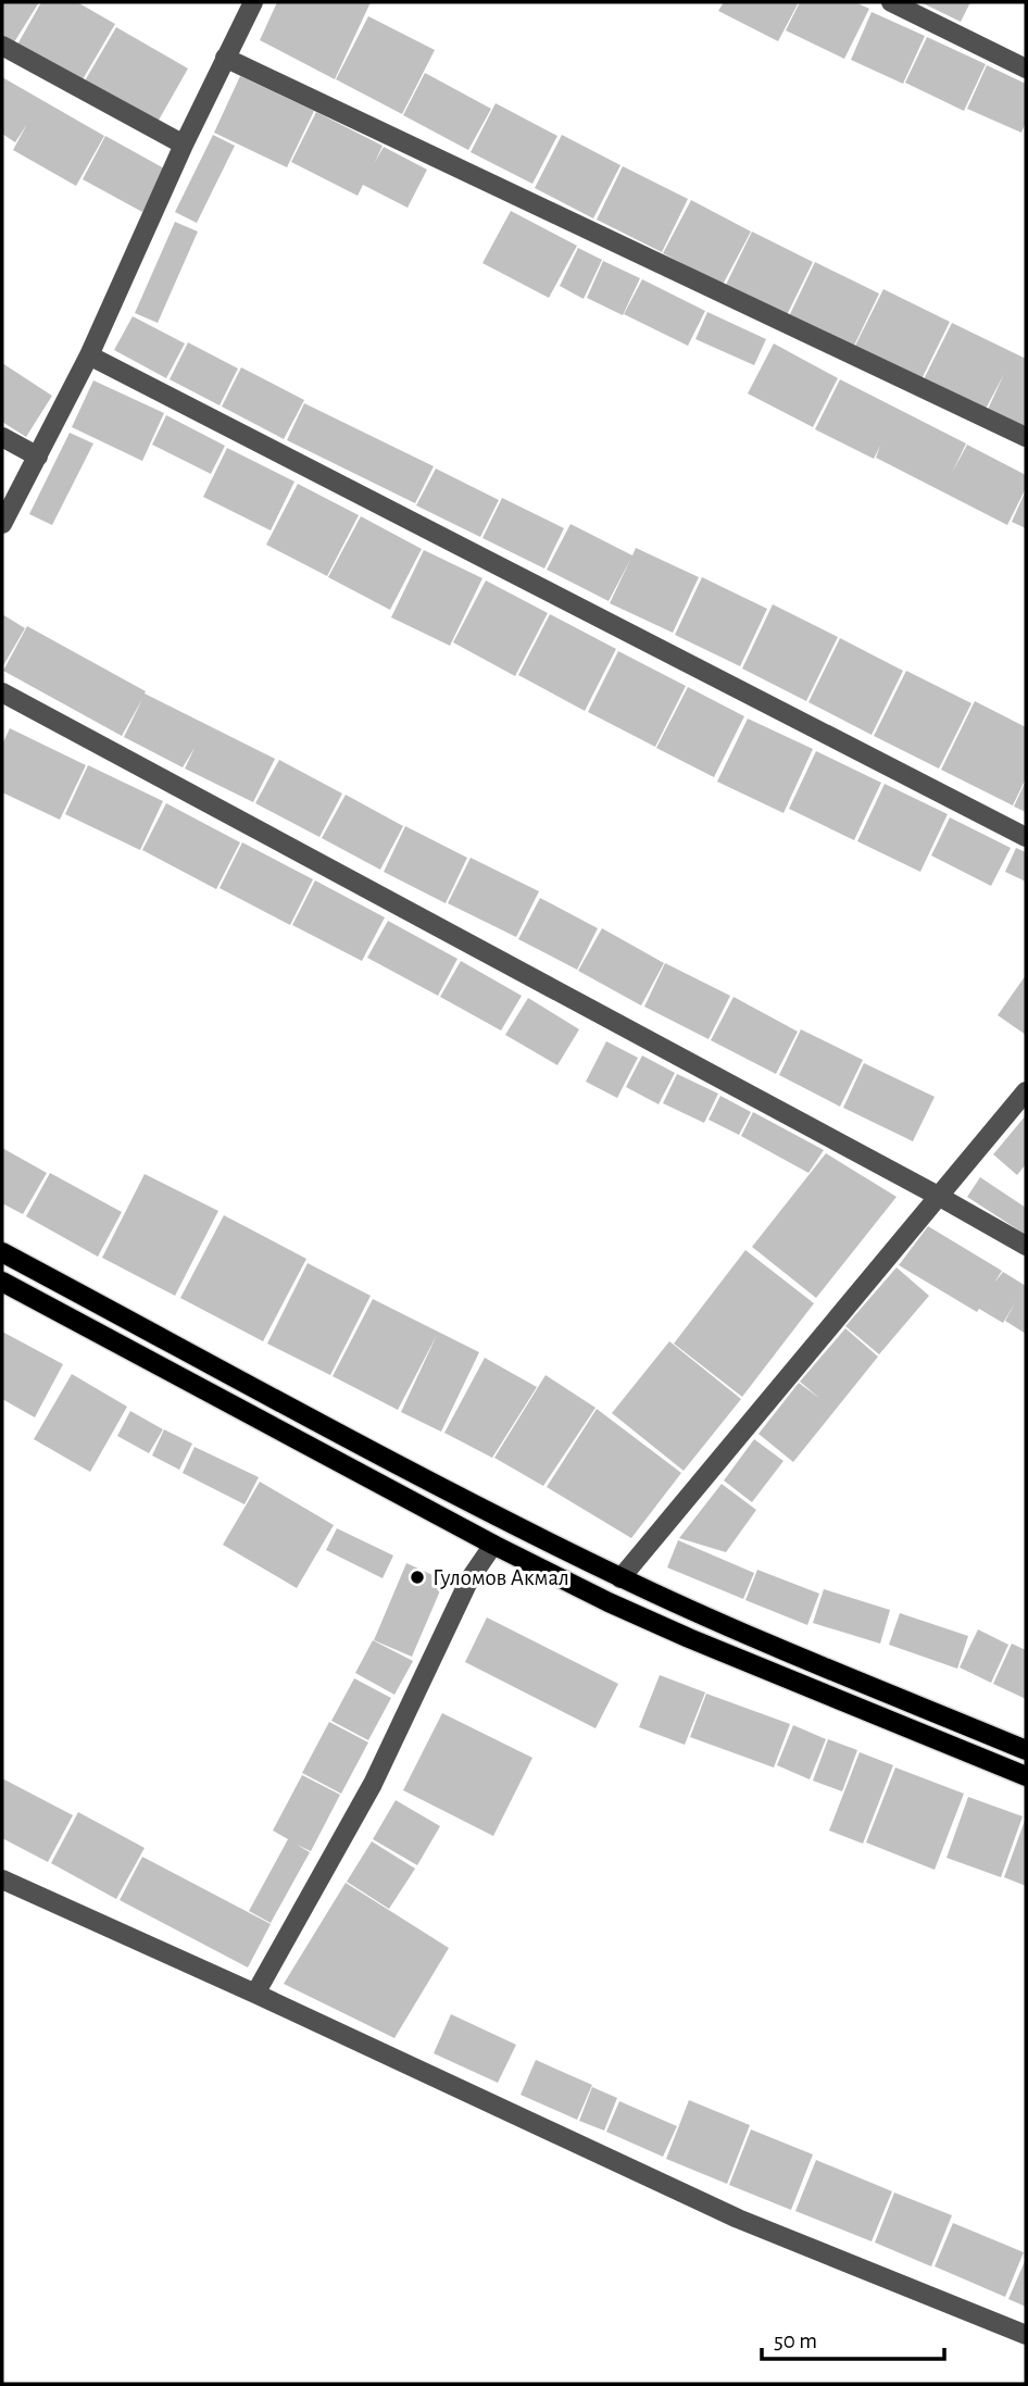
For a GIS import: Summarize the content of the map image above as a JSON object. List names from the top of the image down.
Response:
{
  "places": ["Гуломов Акмал"],
  "scale_bar": "50 m"
}
